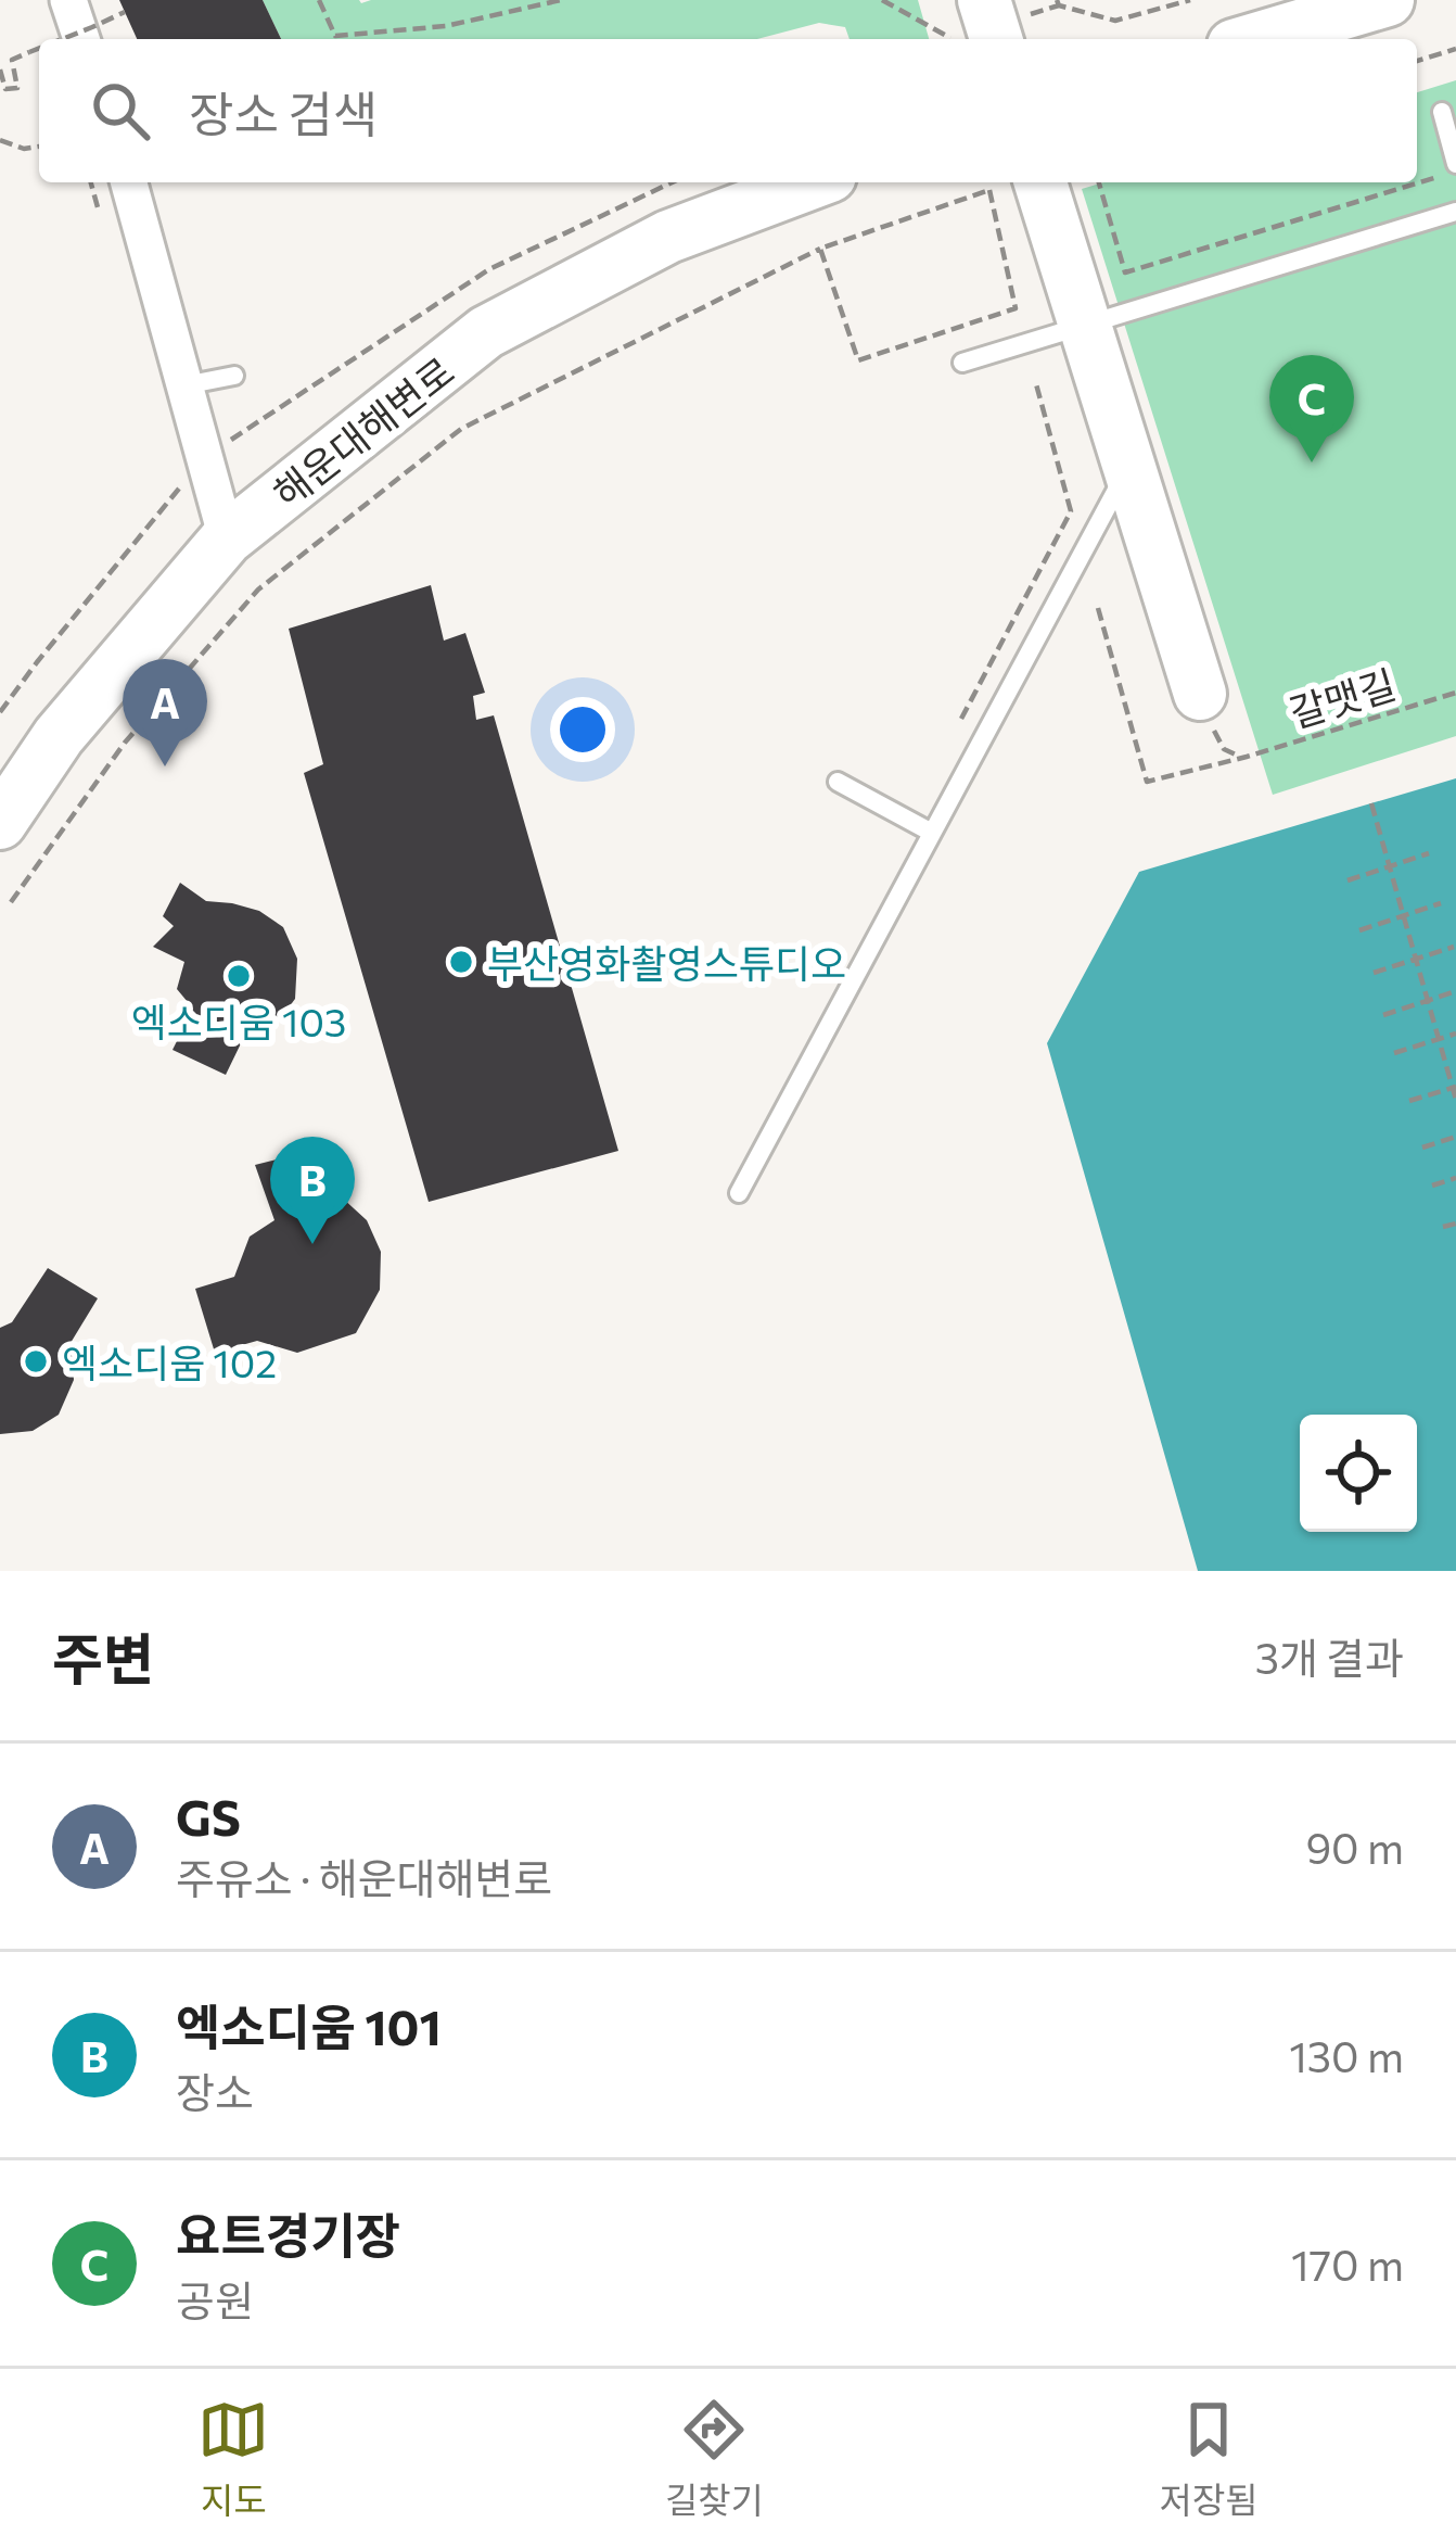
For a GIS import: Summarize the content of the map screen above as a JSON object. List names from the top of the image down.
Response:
{
  "streets": {
    "main road": ["해운대해변로"],
    "path": ["갈맷길"]
  },
  "places": ["부산영화촬영스튜디오", "엑소디움 103", "엑소디움 102"],
  "page": {
    "search": "장소 검색",
    "pins": ["C", "A", "B"],
    "heading": ["주변", "3개 결과"],
    "list": [
      {
        "mark": "A",
        "name": "GS",
        "note": "주유소 · 해운대해변로",
        "value": "90 m"
      },
      {
        "mark": "B",
        "name": "엑소디움 101",
        "note": "장소",
        "value": "130 m"
      },
      {
        "mark": "C",
        "name": "요트경기장",
        "note": "공원",
        "value": "170 m"
      }
    ],
    "nav": ["지도", "길찾기", "저장됨"]
  }
}
